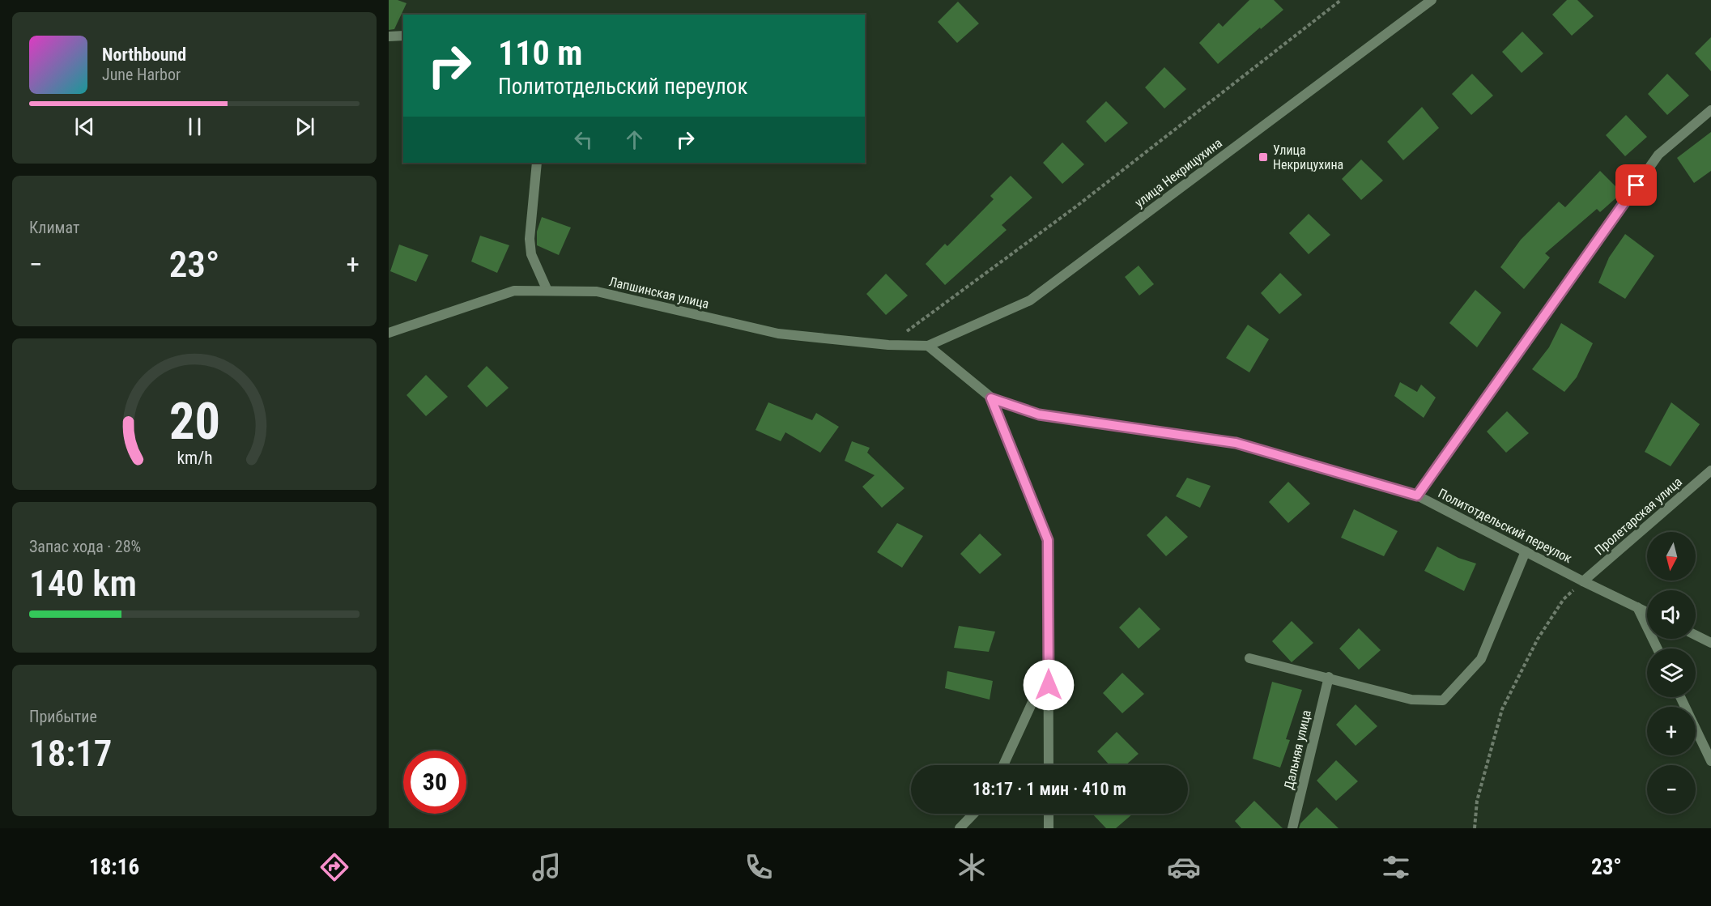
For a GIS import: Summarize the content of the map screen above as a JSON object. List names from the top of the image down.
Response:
{
  "streets": {
    "street": [
      "улица Некрицухина",
      "Лапшинская улица",
      "Пролетарская улица",
      "Политотдельский переулок",
      "Дальняя улица"
    ]
  },
  "crossings": [
    ["улица Некрицухина", "Лапшинская улица"],
    ["улица Некрицухина", "Политотдельский переулок"],
    ["Лапшинская улица", "Политотдельский переулок"],
    ["Пролетарская улица", "Политотдельский переулок"]
  ],
  "places": {
    "transit": ["Улица Некрицухина"]
  },
  "north": "bottom",
  "page": {
    "turn": ["110 m", "Политотдельский переулок"],
    "song": ["Northbound", "June Harbor"],
    "tile": [
      "Климат",
      ["Запас хода · 28%", "140 km"],
      ["Прибытие", "18:17"]
    ],
    "heat": ["−", "23°", "+"],
    "map_buttons": ["+", "−"],
    "limit": "30",
    "trip": "18:17 · 1 мин · 410 m",
    "tabs": ["18:16", "23°"],
    "gauge": ["20", "km/h"]
  }
}
